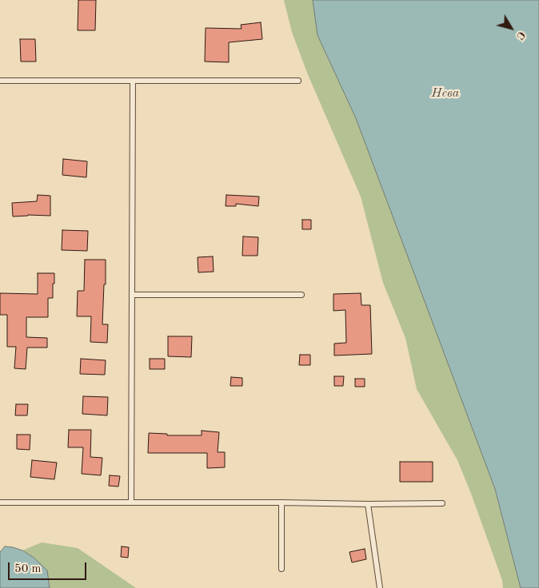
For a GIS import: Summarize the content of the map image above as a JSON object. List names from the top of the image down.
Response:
{
  "water": ["Нева"],
  "scale_bar": "50 m",
  "north": "bottom right"
}
